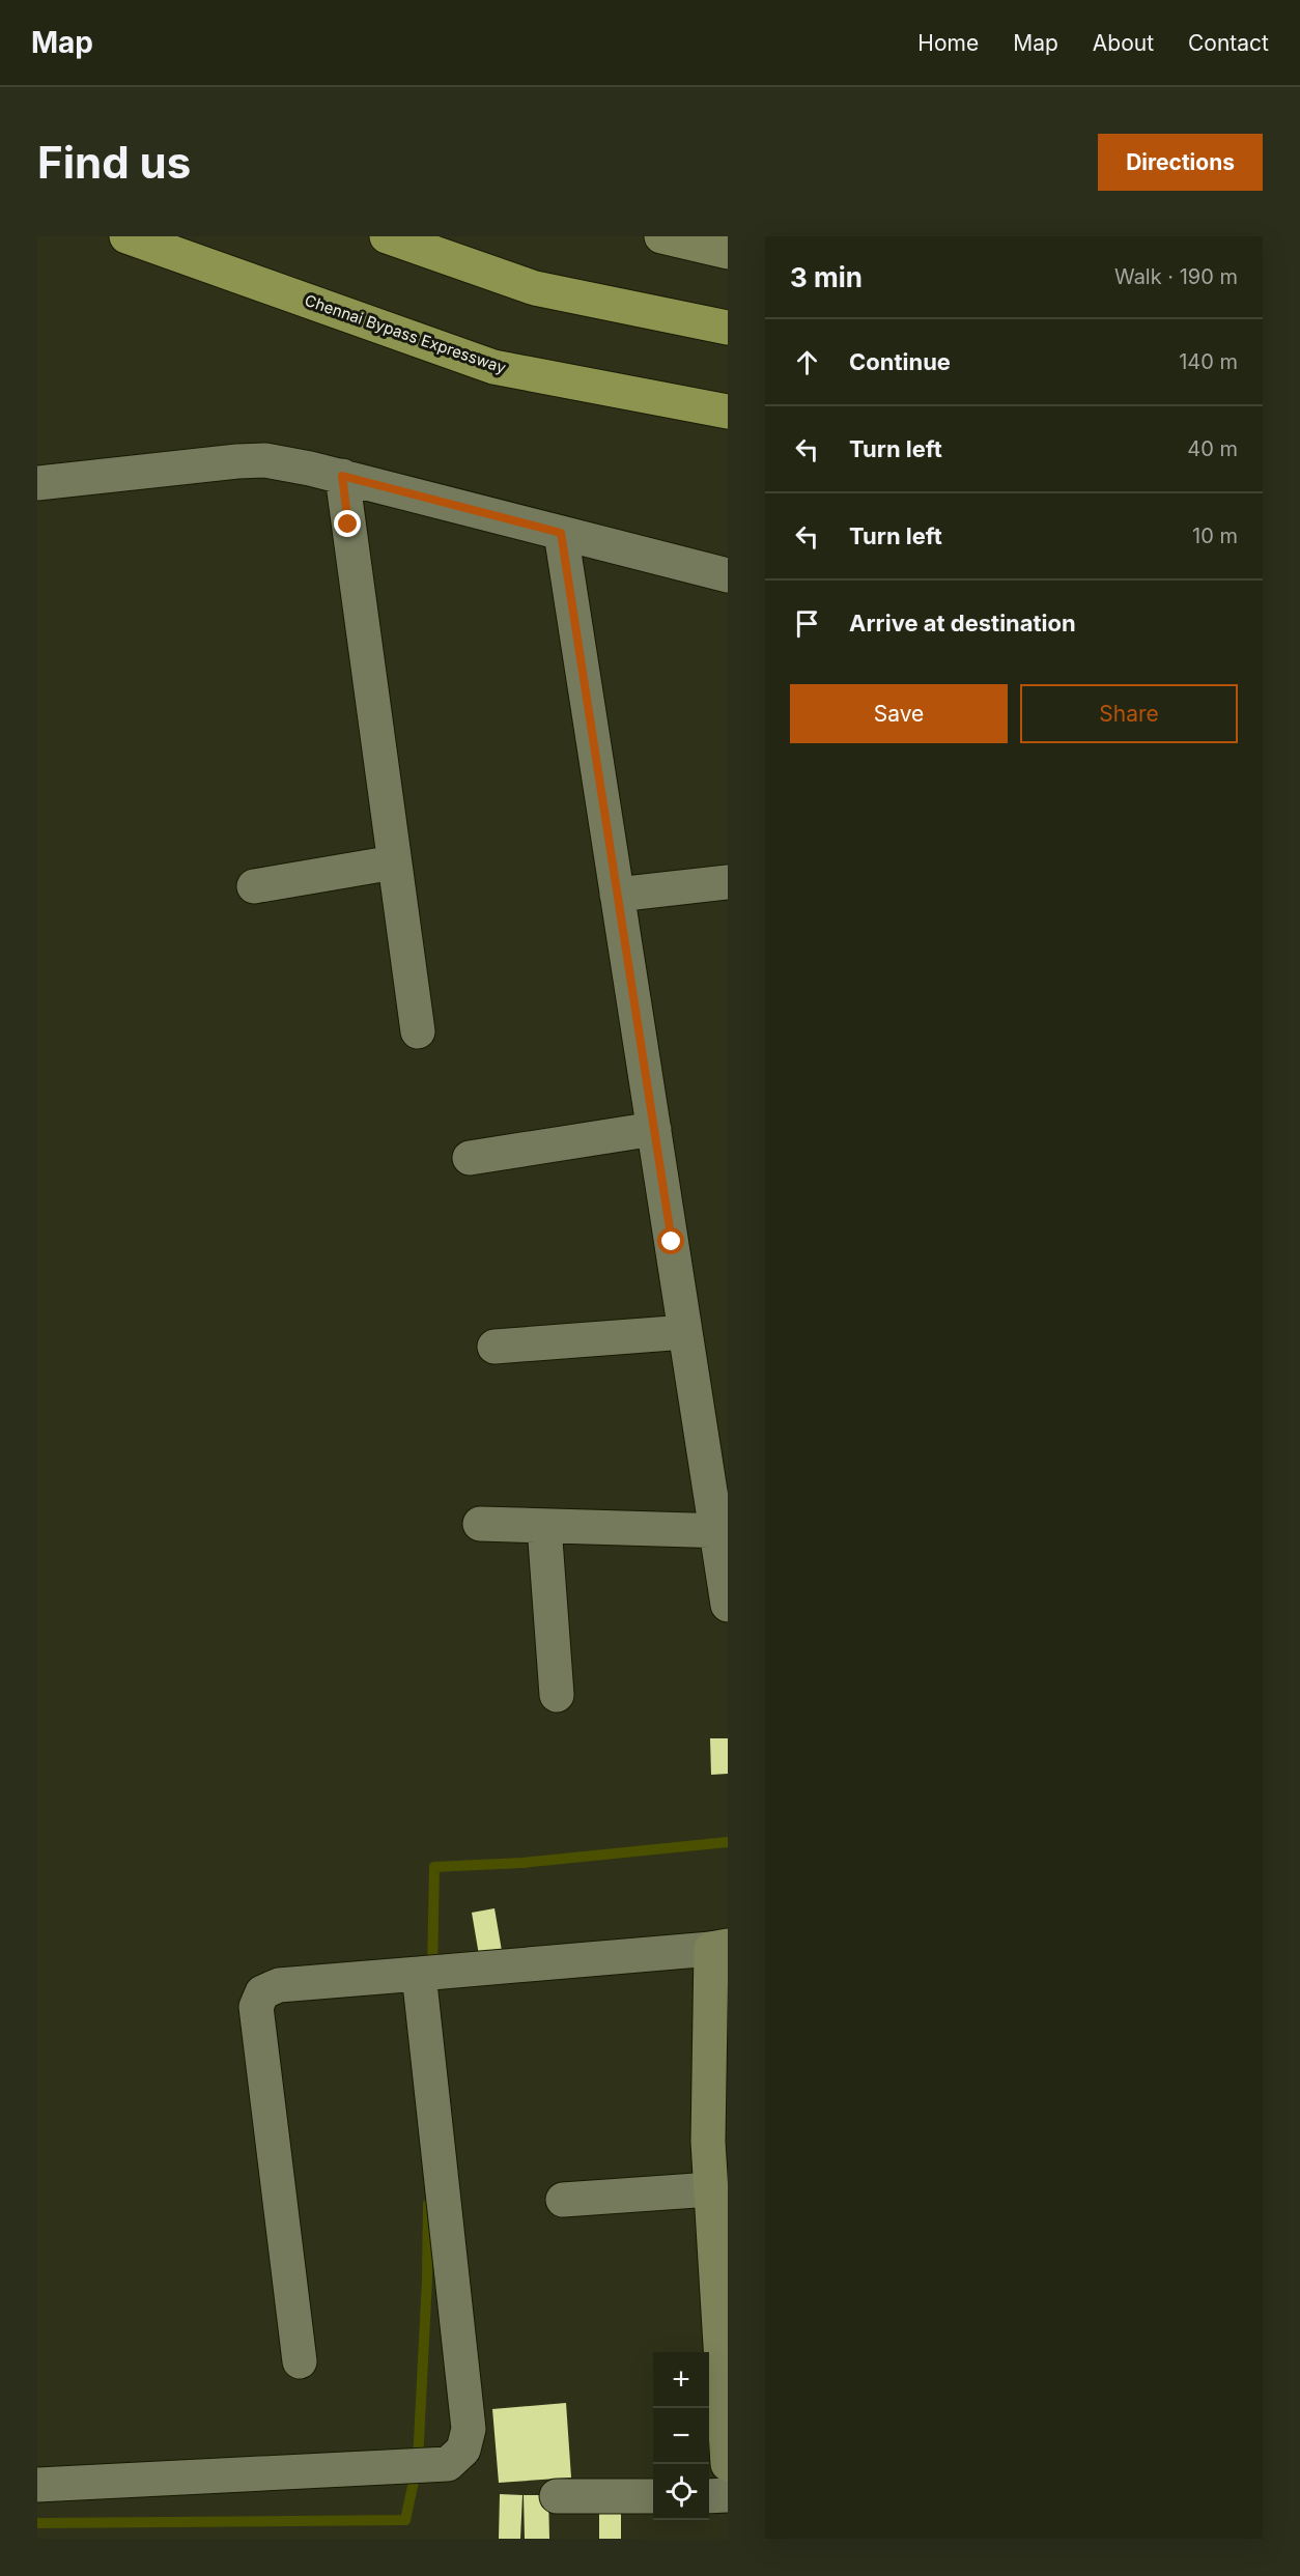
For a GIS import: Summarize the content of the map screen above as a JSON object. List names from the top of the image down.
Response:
{
  "streets": {
    "highway": ["Chennai Bypass Expressway"]
  },
  "page": {
    "header": "Map",
    "nav": [
      "Home",
      "Map",
      "About",
      "Contact"
    ],
    "buttons": [
      "Directions",
      ["Save", "Share"]
    ],
    "title": "Find us",
    "heading": ["3 min", "Walk · 190 m"],
    "list": [
      ["Continue", "140 m"],
      ["Turn left", "40 m"],
      ["Turn left", "10 m"],
      "Arrive at destination"
    ],
    "map_buttons": ["+", "−"]
  }
}
